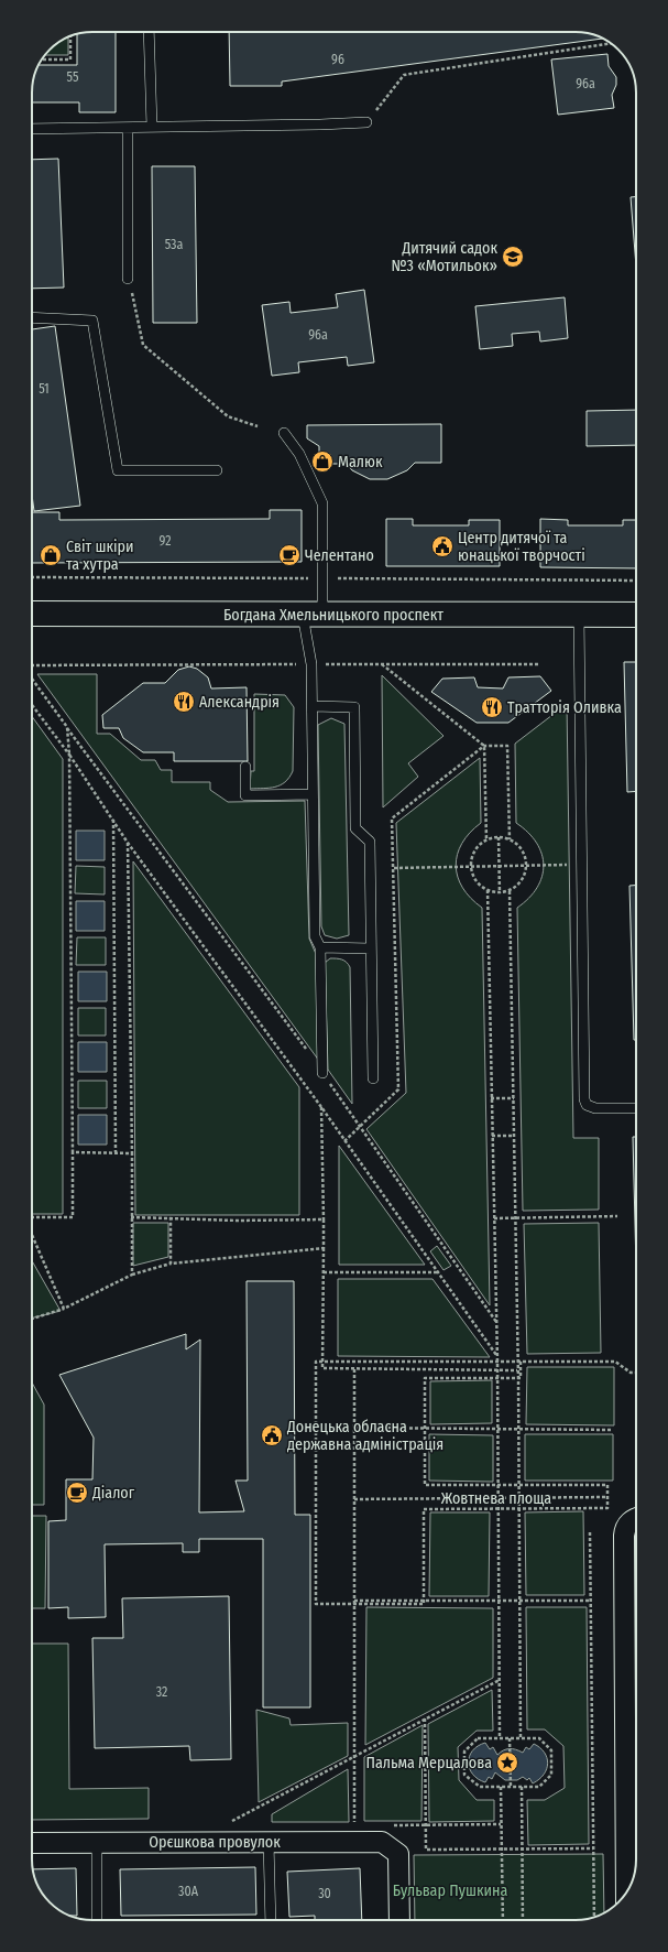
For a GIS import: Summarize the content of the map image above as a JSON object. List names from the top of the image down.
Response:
{
  "streets": {
    "main road": ["Богдана Хмельницького проспект"],
    "street": ["Орєшкова провулок"],
    "path": ["Жовтнева площа"]
  },
  "parks": ["Бульвар Пушкина"],
  "places": {
    "school or university": ["Дитячий садок №3 «Мотильок»"],
    "shop": ["Малюк", "Світ шкіри та хутра"],
    "public building": ["Центр дитячої та юнацької творчості", "Донецька обласна державна адміністрація"],
    "cafe": ["Челентано", "Діалог"],
    "restaurant": ["Александрія", "Тратторія Оливка"],
    "place": ["Пальма Мерцалова"]
  },
  "house_numbers": [
    "96",
    "55",
    "96а",
    "53а",
    "96а",
    "51",
    "92",
    "32",
    "30А",
    "30"
  ]
}
